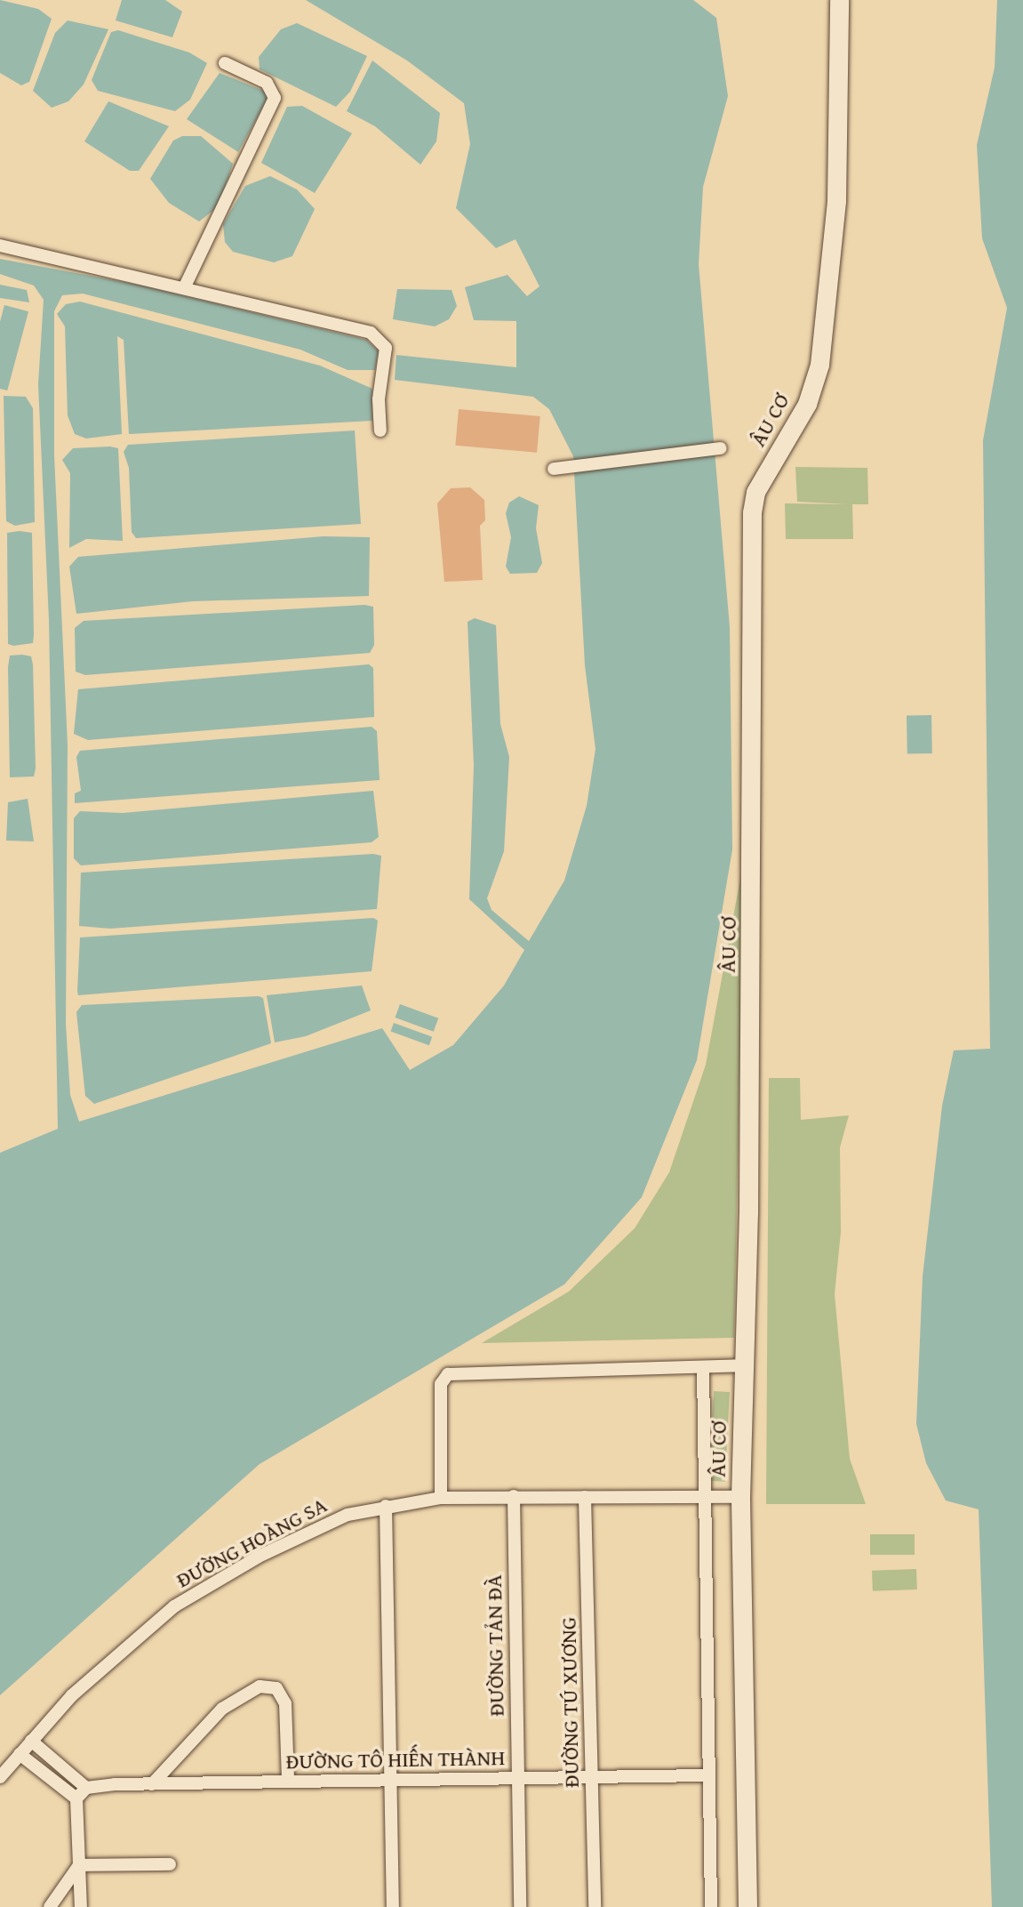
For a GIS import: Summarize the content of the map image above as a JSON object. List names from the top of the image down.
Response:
{
  "streets": {
    "main road": ["ÂU CƠ"],
    "street": [
      "ĐƯỜNG HOÀNG SA",
      "ĐƯỜNG TẢN ĐÀ",
      "ĐƯỜNG TÚ XƯƠNG",
      "ĐƯỜNG TÔ HIẾN THÀNH"
    ]
  },
  "crossings": [
    ["ÂU CƠ", "ĐƯỜNG HOÀNG SA"],
    ["ĐƯỜNG HOÀNG SA", "ĐƯỜNG TẢN ĐÀ"],
    ["ĐƯỜNG HOÀNG SA", "ĐƯỜNG TÚ XƯƠNG"],
    ["ĐƯỜNG TẢN ĐÀ", "ĐƯỜNG TÔ HIẾN THÀNH"],
    ["ĐƯỜNG TÚ XƯƠNG", "ĐƯỜNG TÔ HIẾN THÀNH"]
  ]
}
